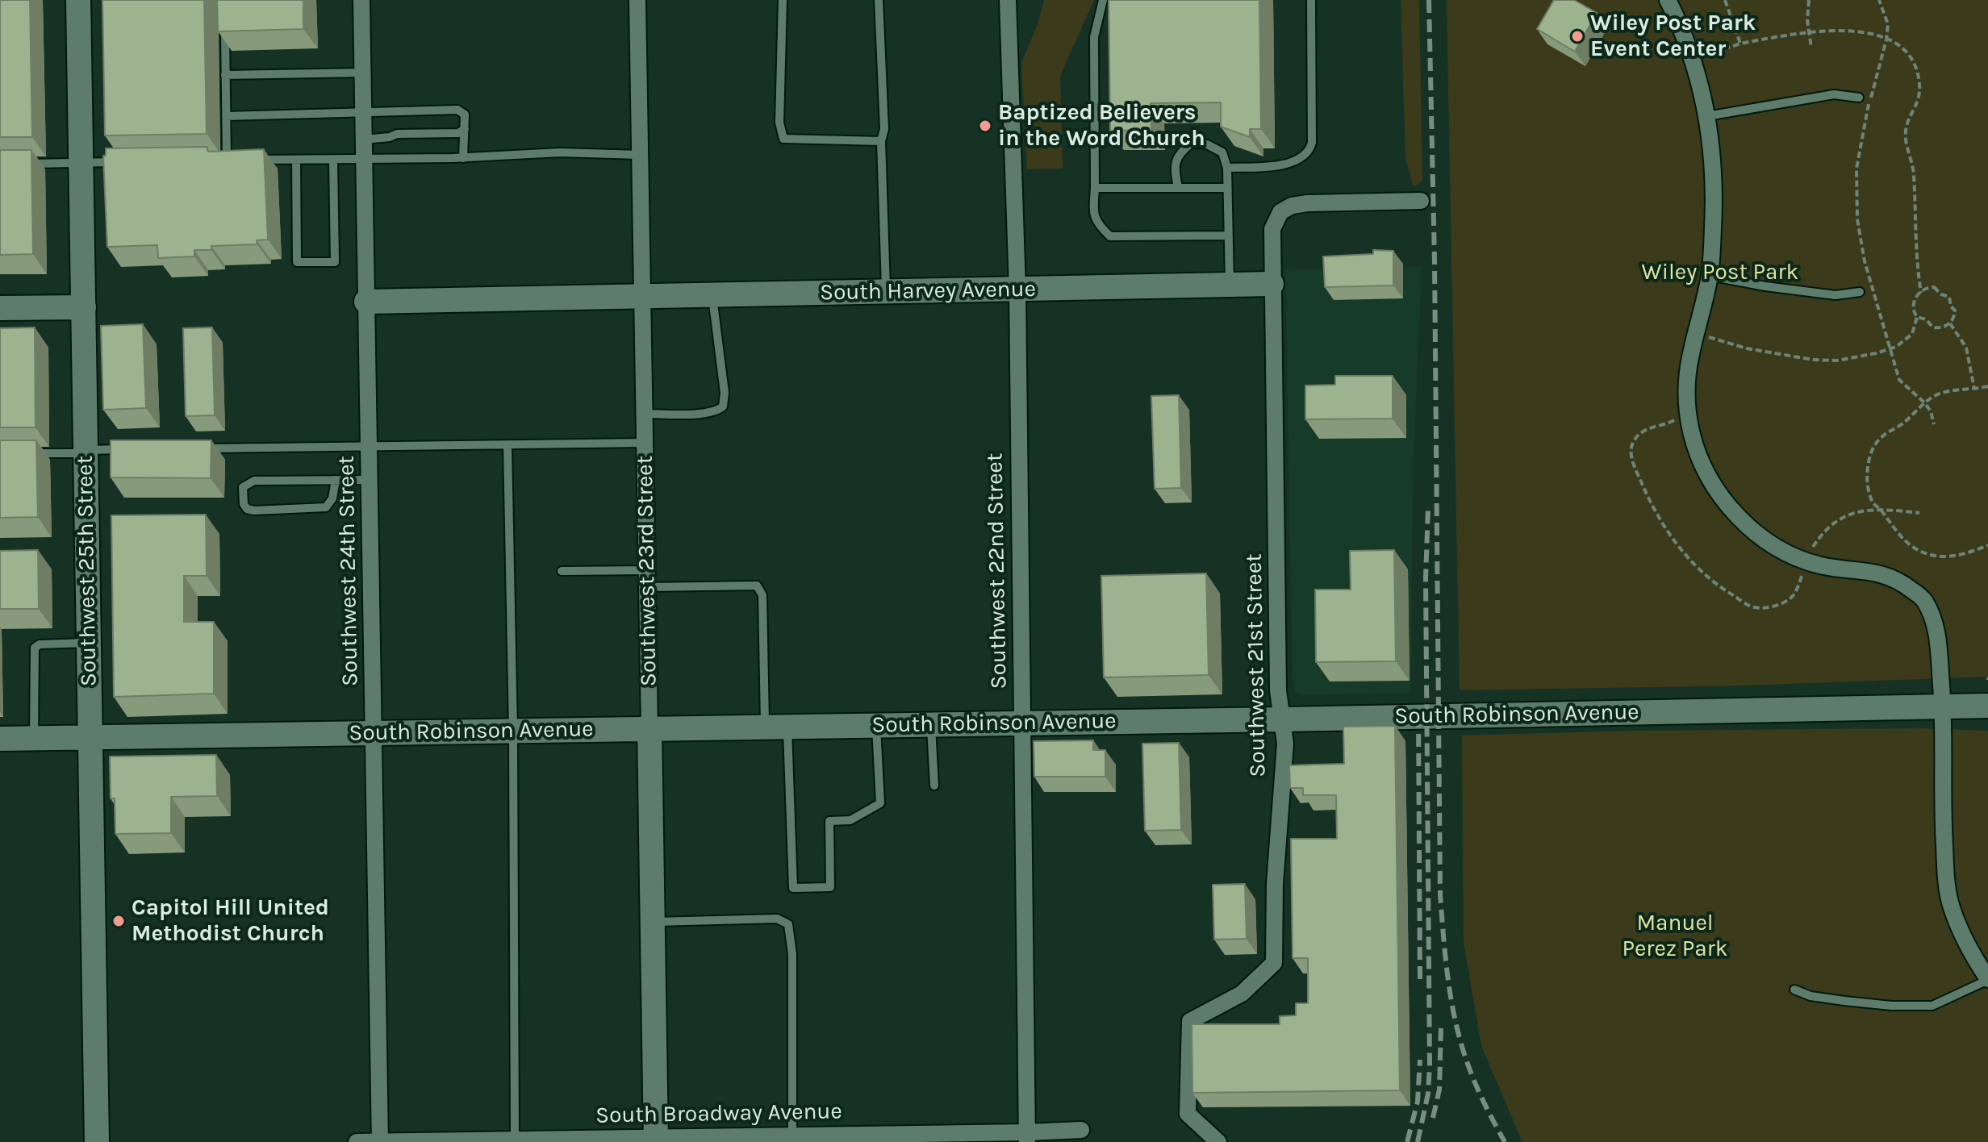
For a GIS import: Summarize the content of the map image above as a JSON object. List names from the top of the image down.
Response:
{
  "streets": {
    "street": [
      "South Harvey Avenue",
      "Southwest 25th Street",
      "Southwest 24th Street",
      "Southwest 23rd Street",
      "Southwest 22nd Street",
      "Southwest 21st Street",
      "South Robinson Avenue",
      "South Broadway Avenue"
    ]
  },
  "crossings": [
    ["South Harvey Avenue", "Southwest 24th Street"],
    ["South Harvey Avenue", "Southwest 23rd Street"],
    ["South Harvey Avenue", "Southwest 22nd Street"],
    ["South Harvey Avenue", "Southwest 21st Street"],
    ["Southwest 25th Street", "South Robinson Avenue"],
    ["Southwest 24th Street", "South Robinson Avenue"],
    ["Southwest 24th Street", "South Broadway Avenue"],
    ["Southwest 23rd Street", "South Robinson Avenue"],
    ["Southwest 23rd Street", "South Broadway Avenue"],
    ["Southwest 22nd Street", "South Robinson Avenue"],
    ["Southwest 22nd Street", "South Broadway Avenue"],
    ["Southwest 21st Street", "South Robinson Avenue"]
  ],
  "parks": ["Wiley Post Park", "Manuel Perez Park"],
  "places": ["Wiley Post Park Event Center", "Baptized Believers in the Word Church", "Capitol Hill United Methodist Church"]
}
